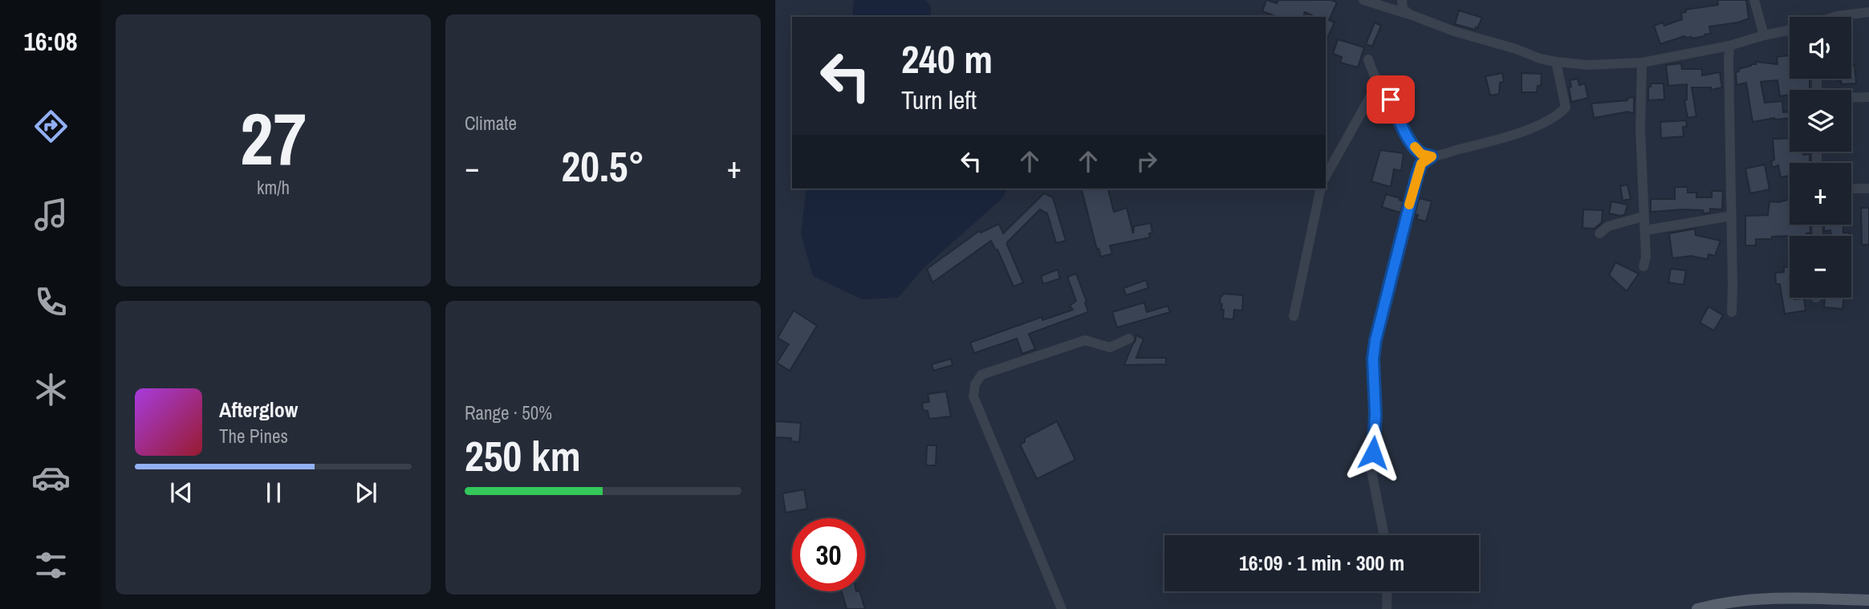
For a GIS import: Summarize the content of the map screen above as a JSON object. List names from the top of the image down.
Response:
{
  "page": {
    "tabs": "16:08",
    "tile": [
      ["27", "km/h"],
      "Climate",
      ["Range · 50%", "250 km"]
    ],
    "map_buttons": ["+", "−"],
    "turn": ["240 m", "Turn left"],
    "heat": ["−", "20.5°", "+"],
    "song": ["Afterglow", "The Pines"],
    "limit": "30",
    "trip": "16:09 · 1 min · 300 m"
  }
}
